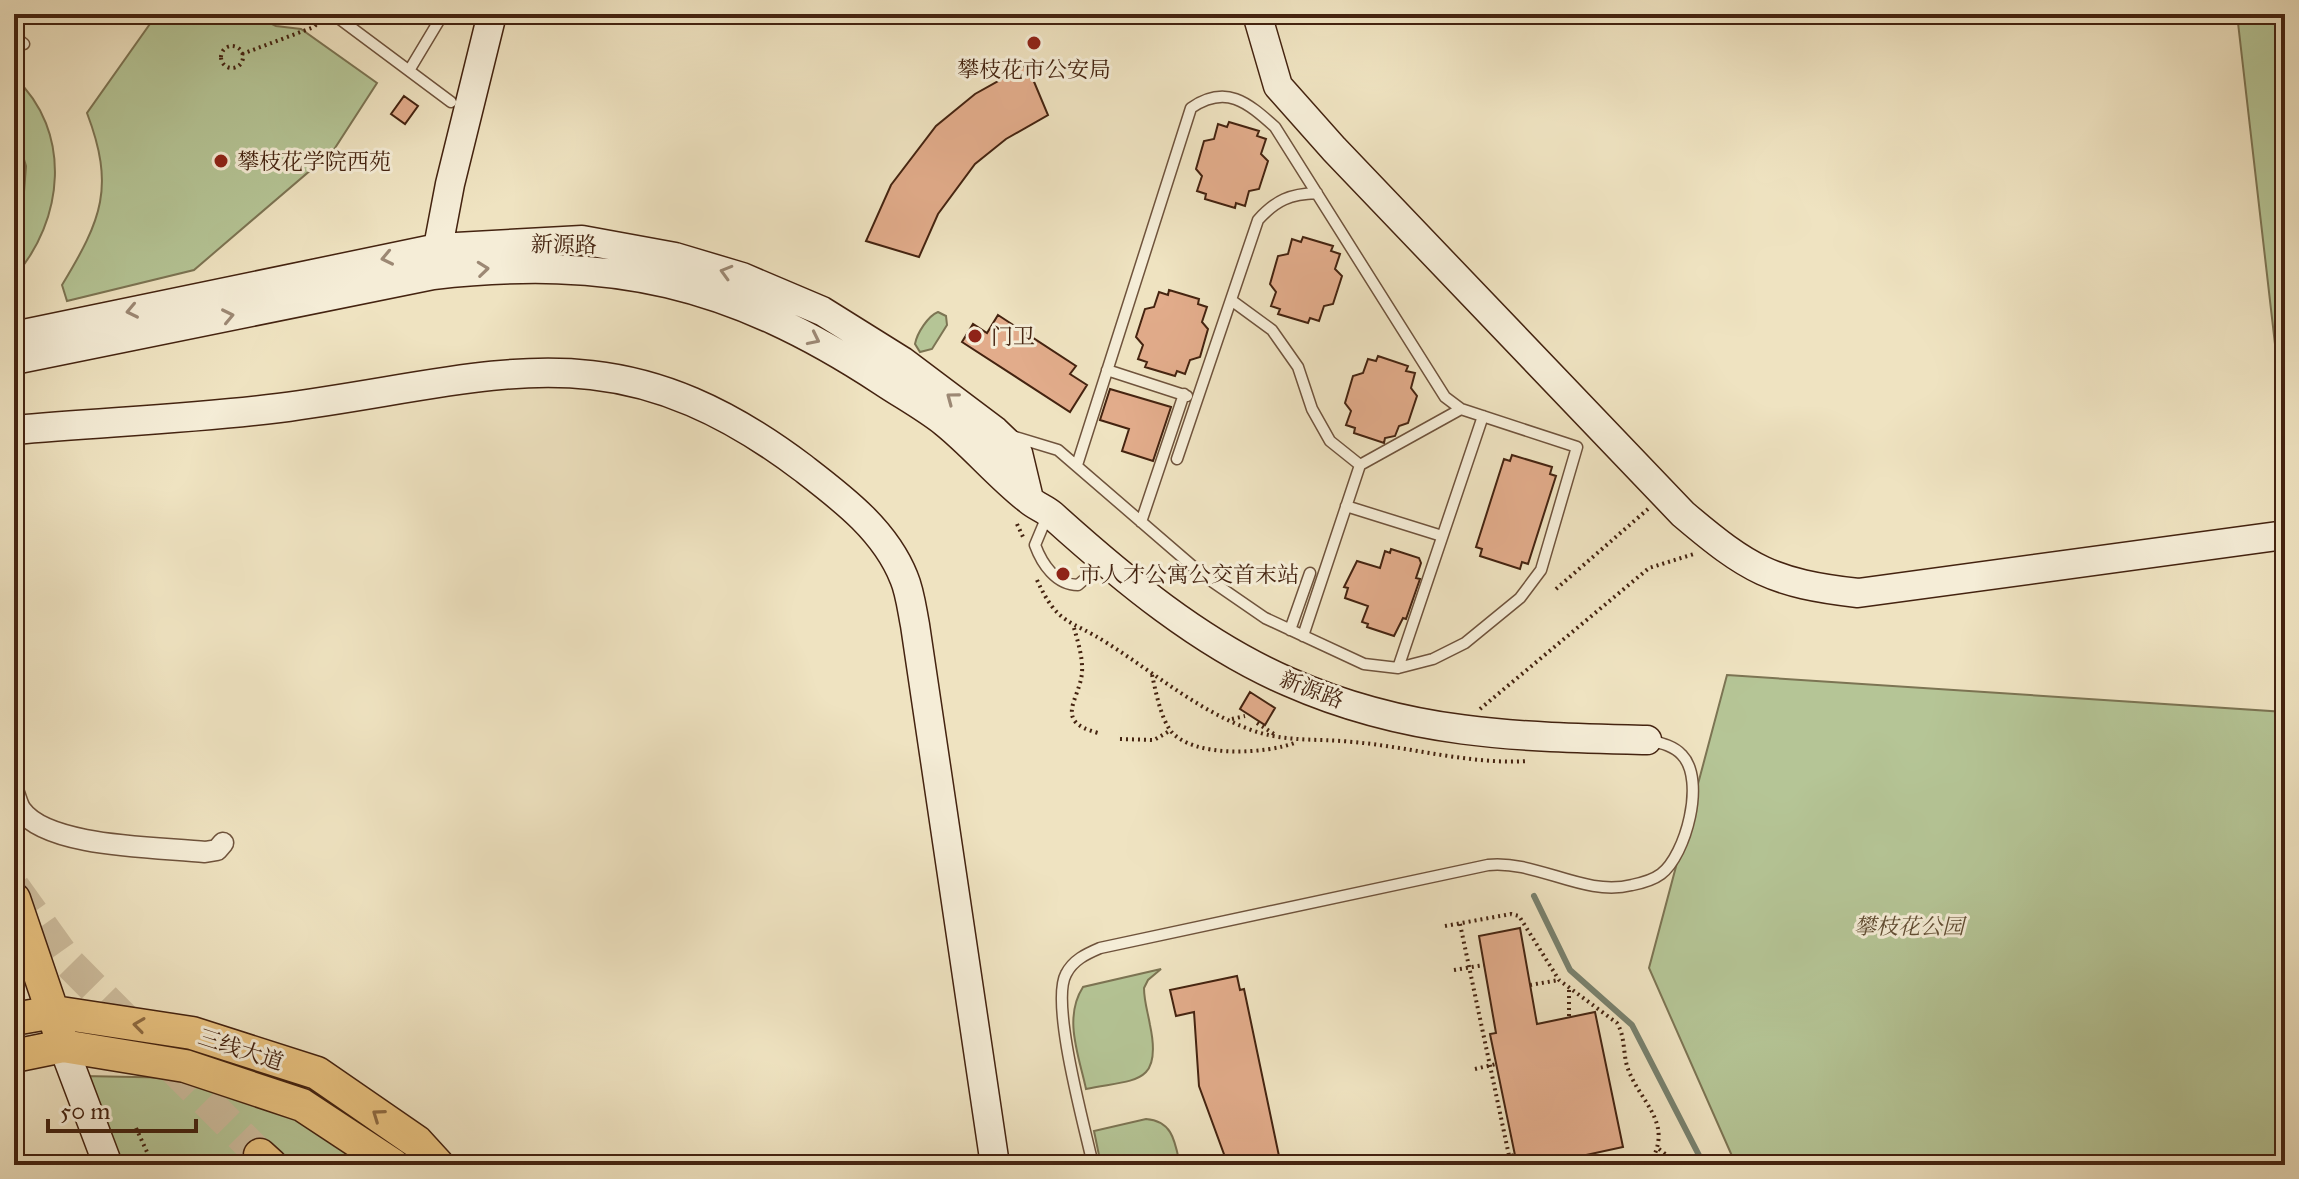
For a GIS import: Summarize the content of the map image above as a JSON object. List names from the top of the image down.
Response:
{
  "streets": {
    "main road": ["三线大道"],
    "street": ["新源路"]
  },
  "parks": ["攀枝花公园"],
  "places": [
    "攀枝花市公安局",
    "攀枝花学院西苑",
    "门卫",
    "市人才公寓公交首末站"
  ],
  "scale_bar": "50 m"
}
